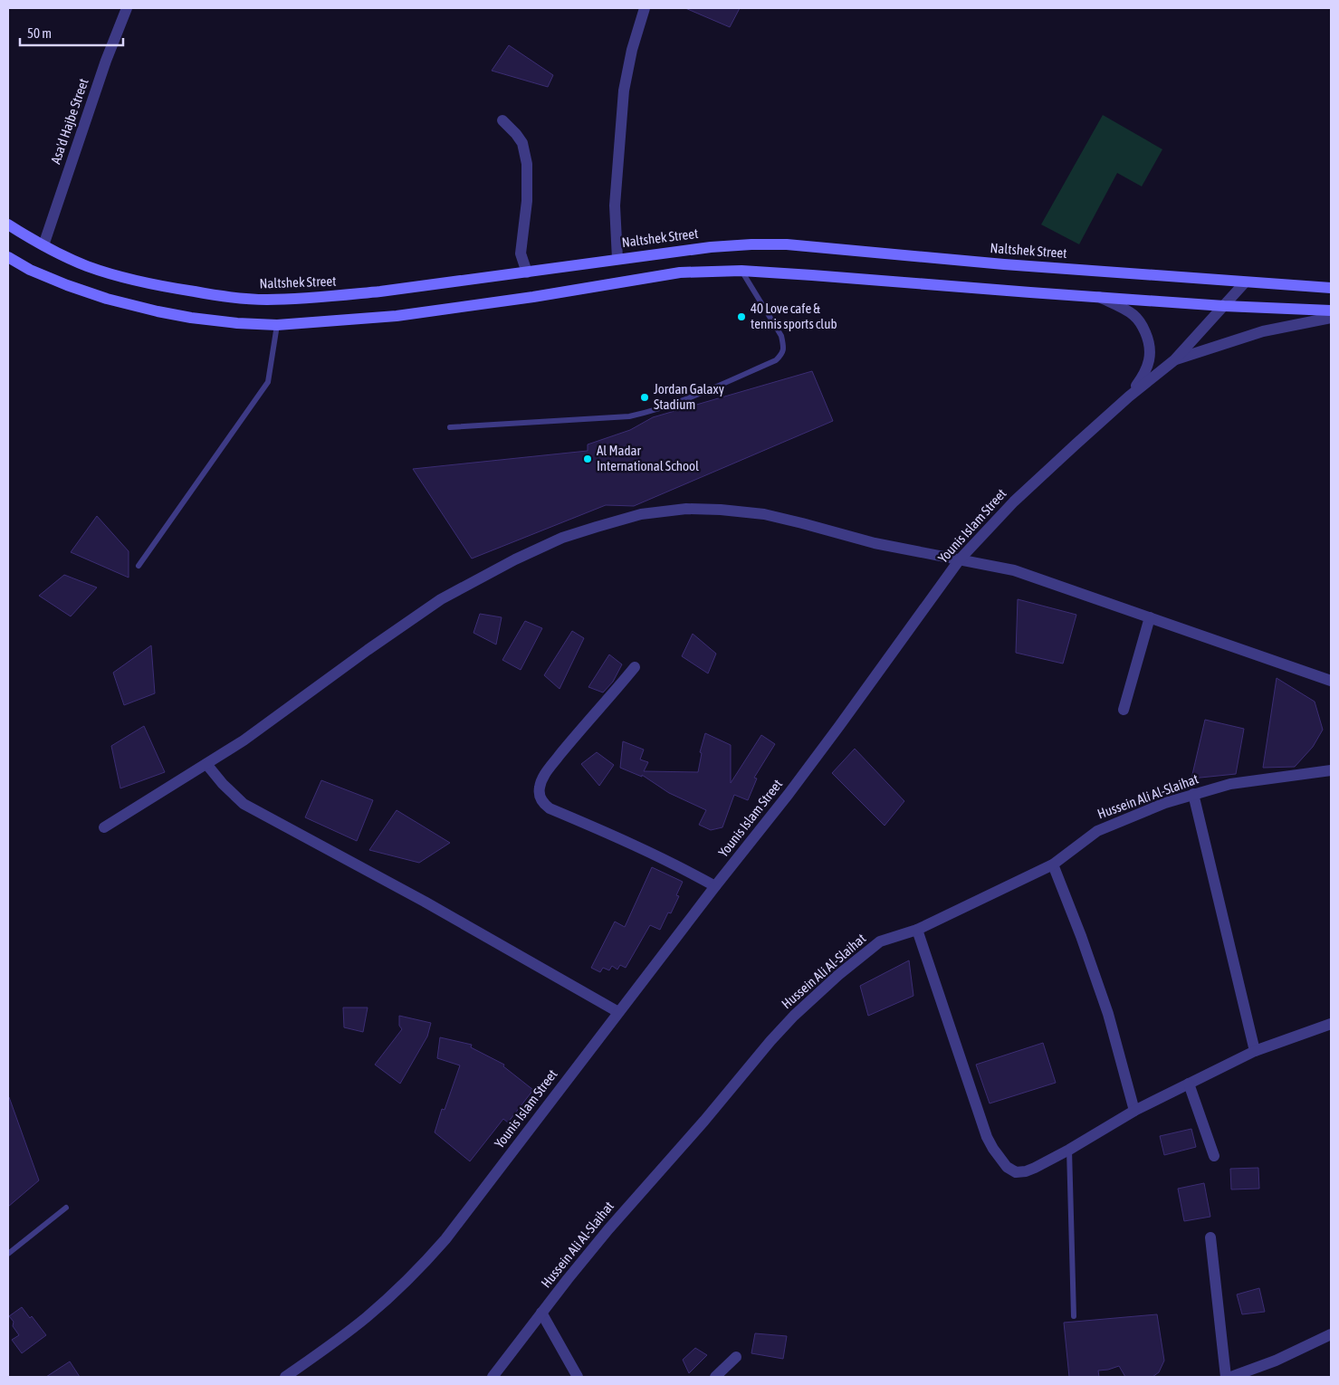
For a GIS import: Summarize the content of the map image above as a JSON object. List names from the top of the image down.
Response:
{
  "streets": {
    "main road": ["Naltshek Street"],
    "street": ["Asa'd Hajbe Street", "Younis Islam Street", "Hussein Ali Al-Slaihat"]
  },
  "crossings": [
    ["Asa'd Hajbe Street", "Naltshek Street"],
    ["Naltshek Street", "Younis Islam Street"]
  ],
  "places": ["40 Love cafe & tennis sports club", "Jordan Galaxy Stadium", "Al Madar International School"],
  "scale_bar": "50 m"
}
